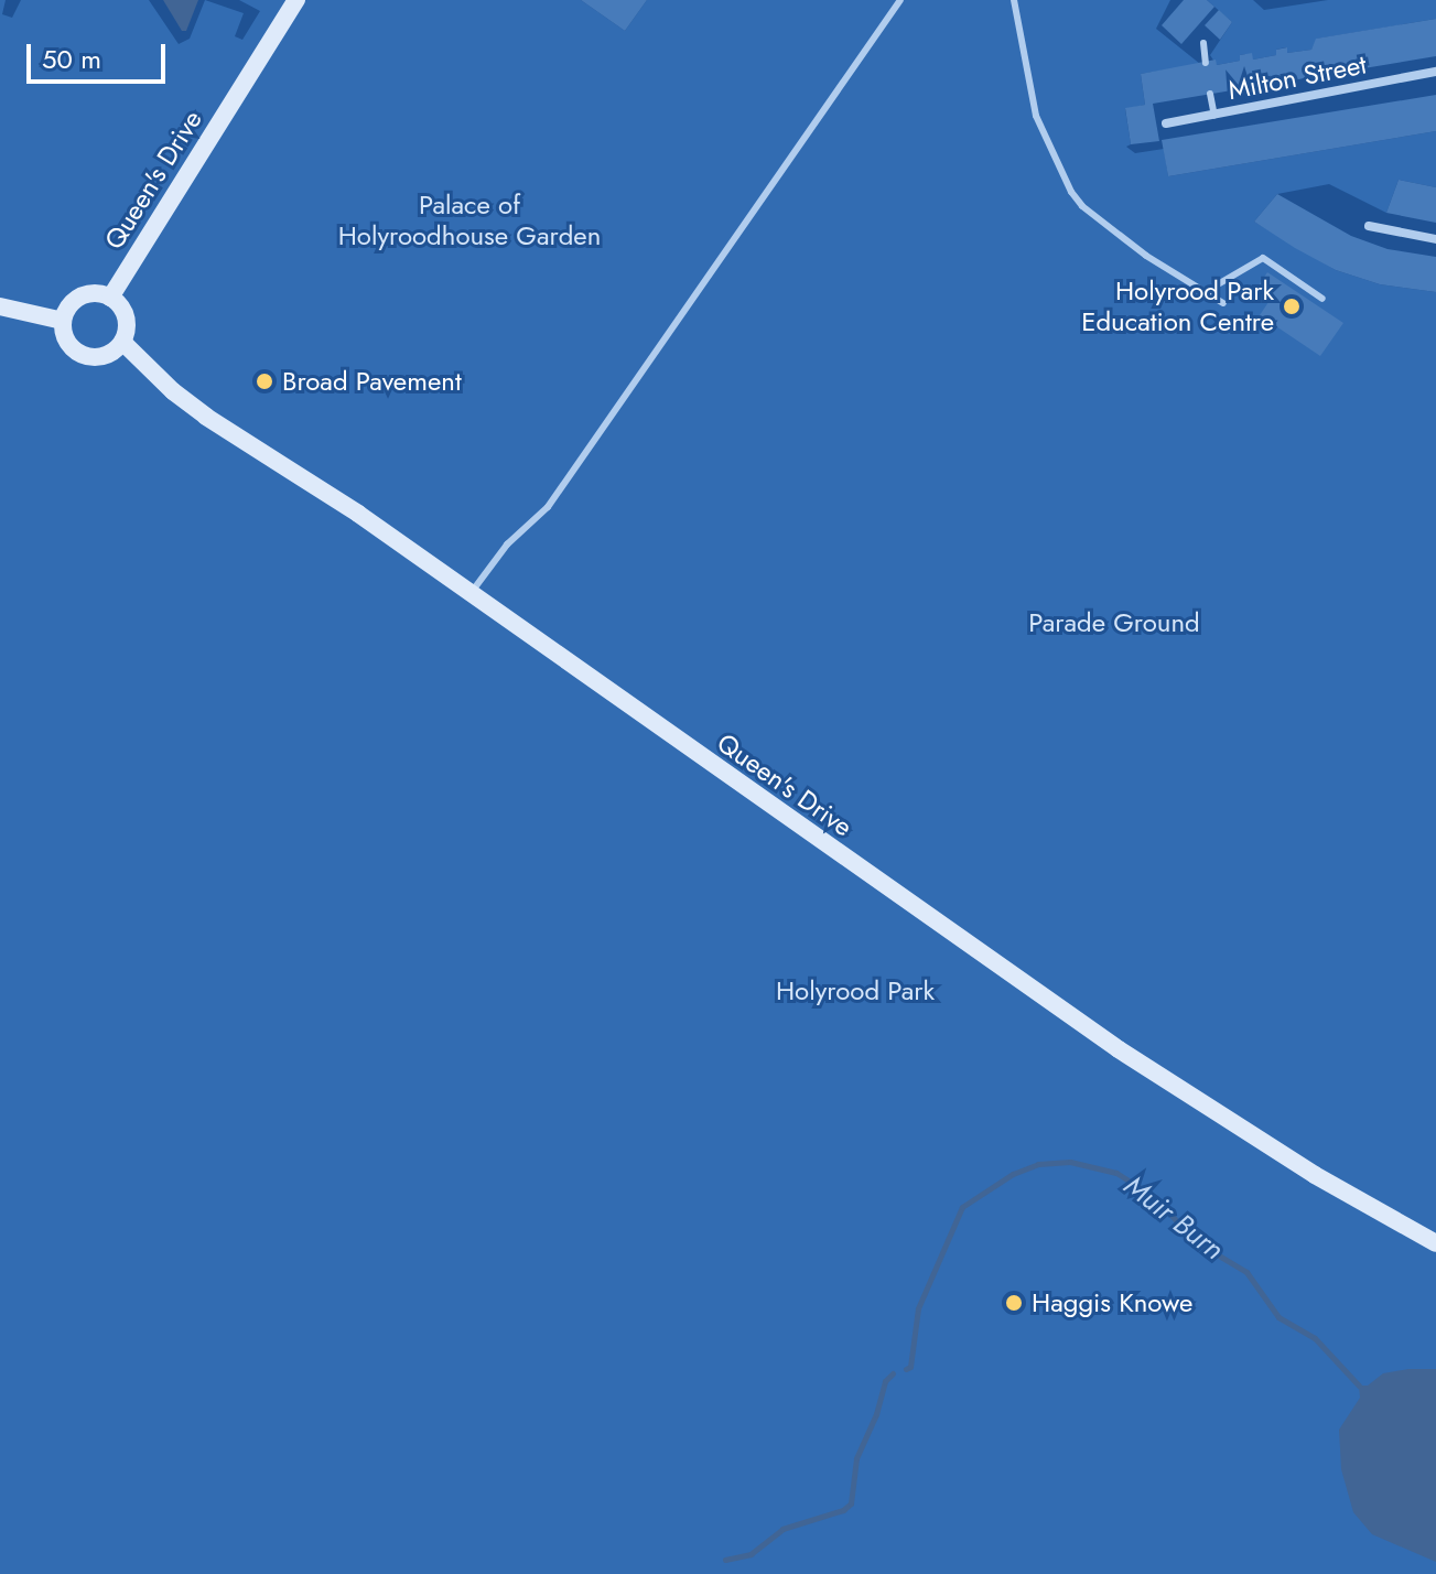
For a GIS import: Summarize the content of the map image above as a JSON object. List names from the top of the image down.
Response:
{
  "streets": {
    "street": ["Milton Street", "Queen's Drive"]
  },
  "water": ["Muir Burn"],
  "parks": ["Palace of Holyroodhouse Garden", "Parade Ground", "Holyrood Park"],
  "places": ["Holyrood Park Education Centre", "Broad Pavement", "Haggis Knowe"],
  "scale_bar": "50 m"
}
